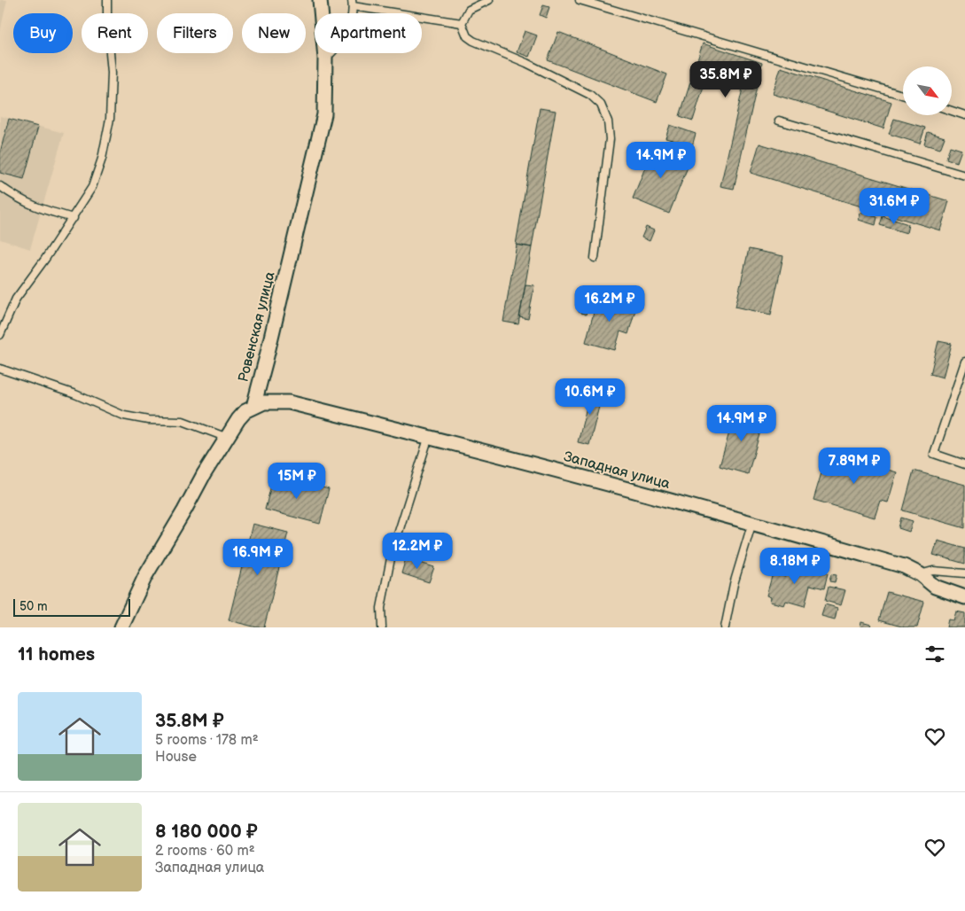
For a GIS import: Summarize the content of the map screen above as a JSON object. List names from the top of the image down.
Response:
{
  "streets": {
    "street": ["Ровенская улица", "Западная улица"]
  },
  "crossings": [
    ["Ровенская улица", "Западная улица"]
  ],
  "scale_bar": "50 m",
  "north": "bottom right",
  "page": {
    "chip": [
      "Buy",
      "Rent",
      "Filters",
      "New",
      "Apartment"
    ],
    "price": [
      "35.8M ₽",
      "14.9M ₽",
      "31.6M ₽",
      "16.2M ₽",
      "10.6M ₽",
      "14.9M ₽",
      "7.89M ₽",
      "15M ₽",
      "12.2M ₽",
      "16.9M ₽",
      "8.18M ₽"
    ],
    "scale": "50 m",
    "heading": "11 homes",
    "list": [
      {
        "name": "35.8M ₽",
        "note": "5 rooms · 178 m² · House"
      },
      {
        "name": "8 180 000 ₽",
        "note": "2 rooms · 60 m² · Западная улица"
      }
    ]
  }
}
